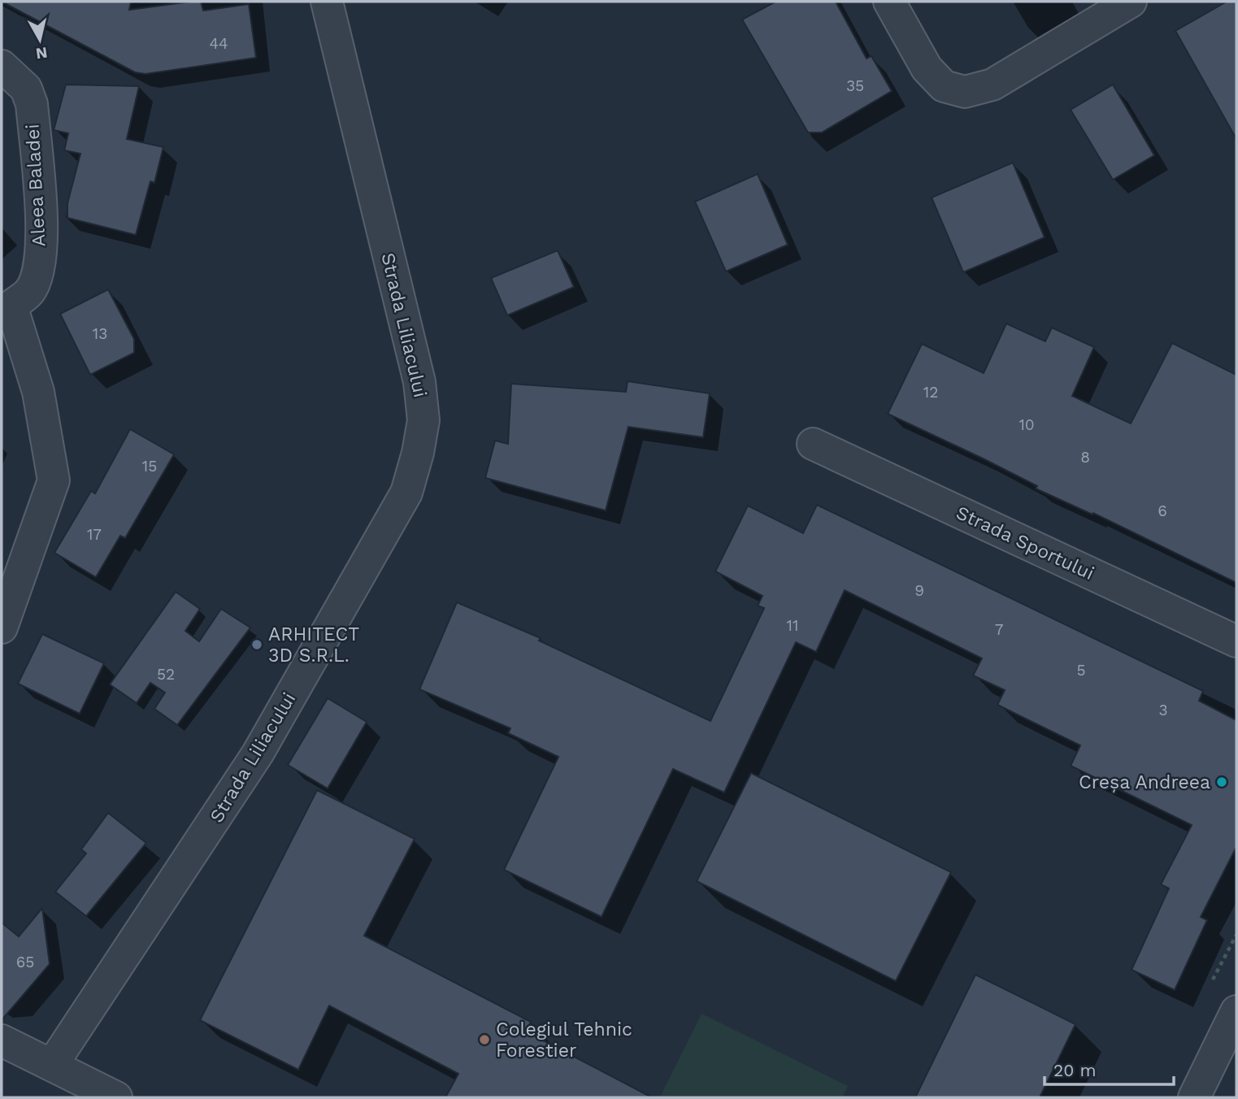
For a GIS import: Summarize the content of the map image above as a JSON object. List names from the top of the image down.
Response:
{
  "streets": {
    "street": ["Aleea Baladei", "Strada Liliacului", "Strada Sportului"]
  },
  "places": ["ARHITECT 3D S.R.L.", "Creșa Andreea", "Colegiul Tehnic Forestier"],
  "house_numbers": [
    "44",
    "35",
    "13",
    "12",
    "10",
    "8",
    "15",
    "6",
    "17",
    "9",
    "11",
    "7",
    "5",
    "52",
    "3",
    "65"
  ],
  "scale_bar": "20 m",
  "north": "bottom"
}
